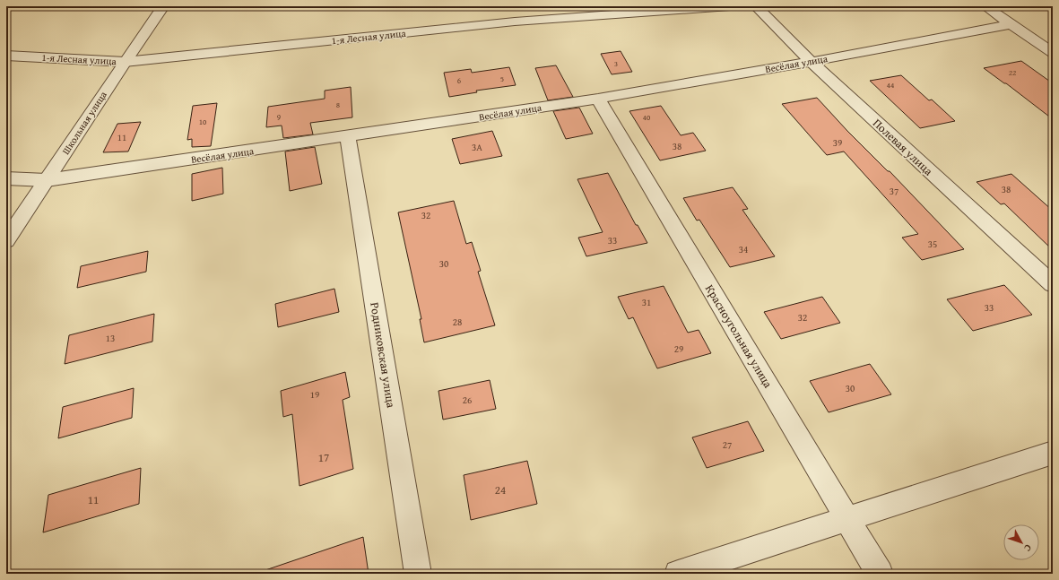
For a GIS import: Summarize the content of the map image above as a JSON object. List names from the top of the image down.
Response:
{
  "streets": {
    "street": [
      "1-я Лесная улица",
      "Весёлая улица",
      "Школьная улица",
      "Полевая улица",
      "Красноугольная улица",
      "Родниковская улица"
    ]
  },
  "crossings": [
    ["1-я Лесная улица", "Школьная улица"],
    ["Весёлая улица", "Школьная улица"],
    ["Весёлая улица", "Полевая улица"],
    ["Весёлая улица", "Красноугольная улица"],
    ["Весёлая улица", "Родниковская улица"]
  ],
  "house_numbers": [
    "3",
    "22",
    "5",
    "6",
    "44",
    "8",
    "9",
    "40",
    "10",
    "11",
    "39",
    "38",
    "3А",
    "38",
    "37",
    "32",
    "33",
    "35",
    "34",
    "30",
    "31",
    "33",
    "32",
    "28",
    "13",
    "29",
    "30",
    "19",
    "26",
    "27",
    "17",
    "24",
    "11"
  ],
  "north": "bottom right"
}
